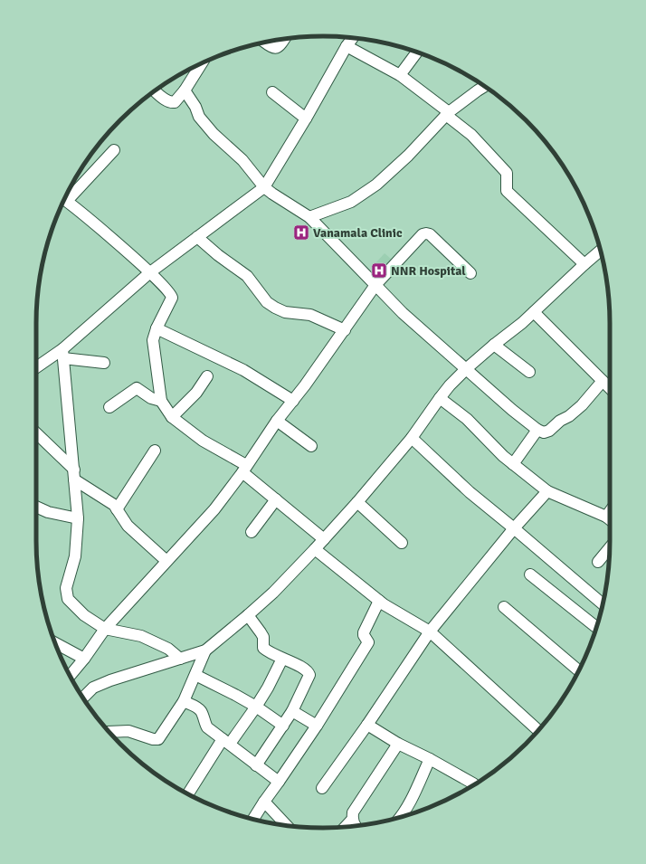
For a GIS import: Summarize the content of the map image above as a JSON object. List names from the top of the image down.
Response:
{
  "places": {
    "hospital": ["Vanamala Clinic", "NNR Hospital"]
  }
}
